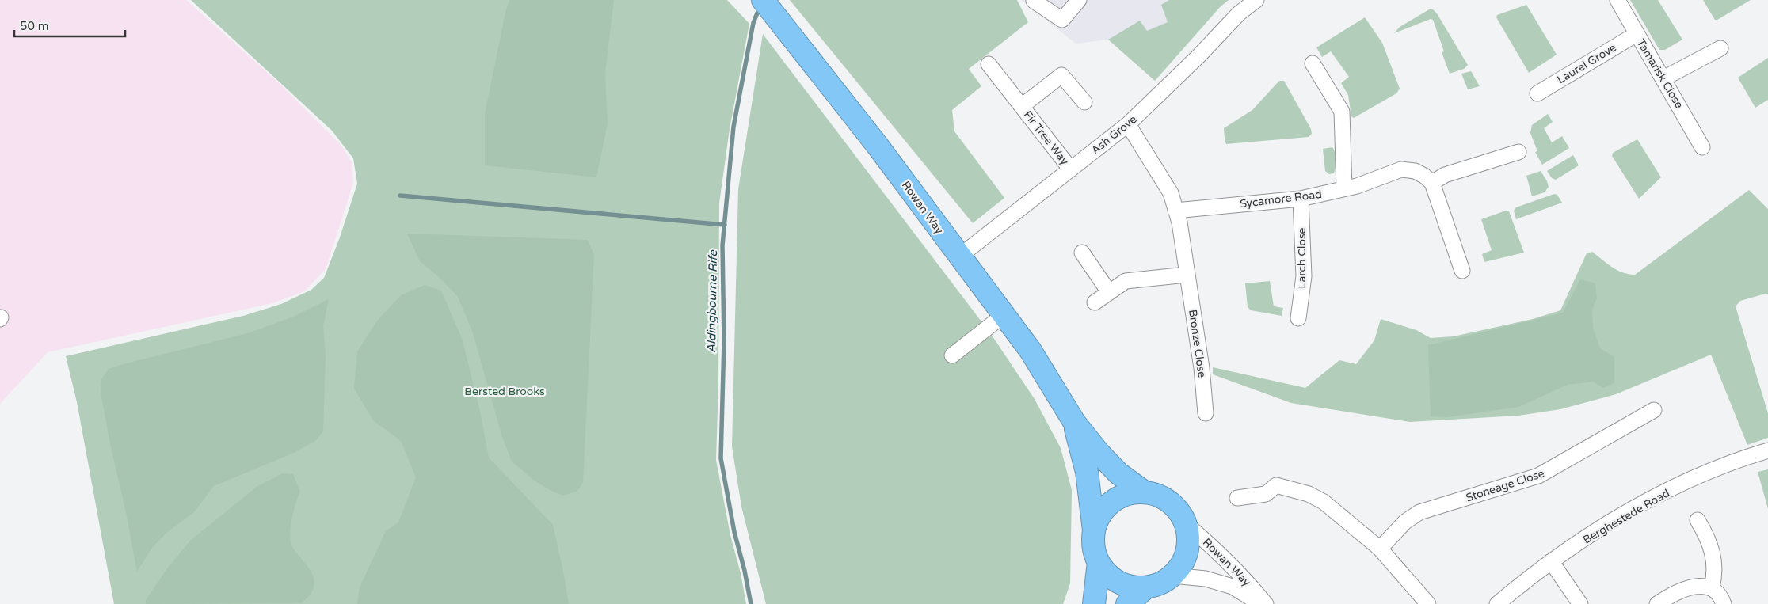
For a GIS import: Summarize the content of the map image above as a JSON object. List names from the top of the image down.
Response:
{
  "streets": {
    "highway": ["Rowan Way"],
    "street": [
      "Laurel Grove",
      "Tamarisk Close",
      "Ash Grove",
      "Fir Tree Way",
      "Sycamore Road",
      "Larch Close",
      "Bronze Close",
      "Stoneage Close",
      "Berghestede Road"
    ]
  },
  "crossings": [
    ["Laurel Grove", "Tamarisk Close"],
    ["Ash Grove", "Fir Tree Way"],
    ["Ash Grove", "Rowan Way"],
    ["Sycamore Road", "Larch Close"],
    ["Sycamore Road", "Bronze Close"]
  ],
  "water": ["Aldingbourne Rife"],
  "parks": ["Bersted Brooks"],
  "scale_bar": "50 m"
}
